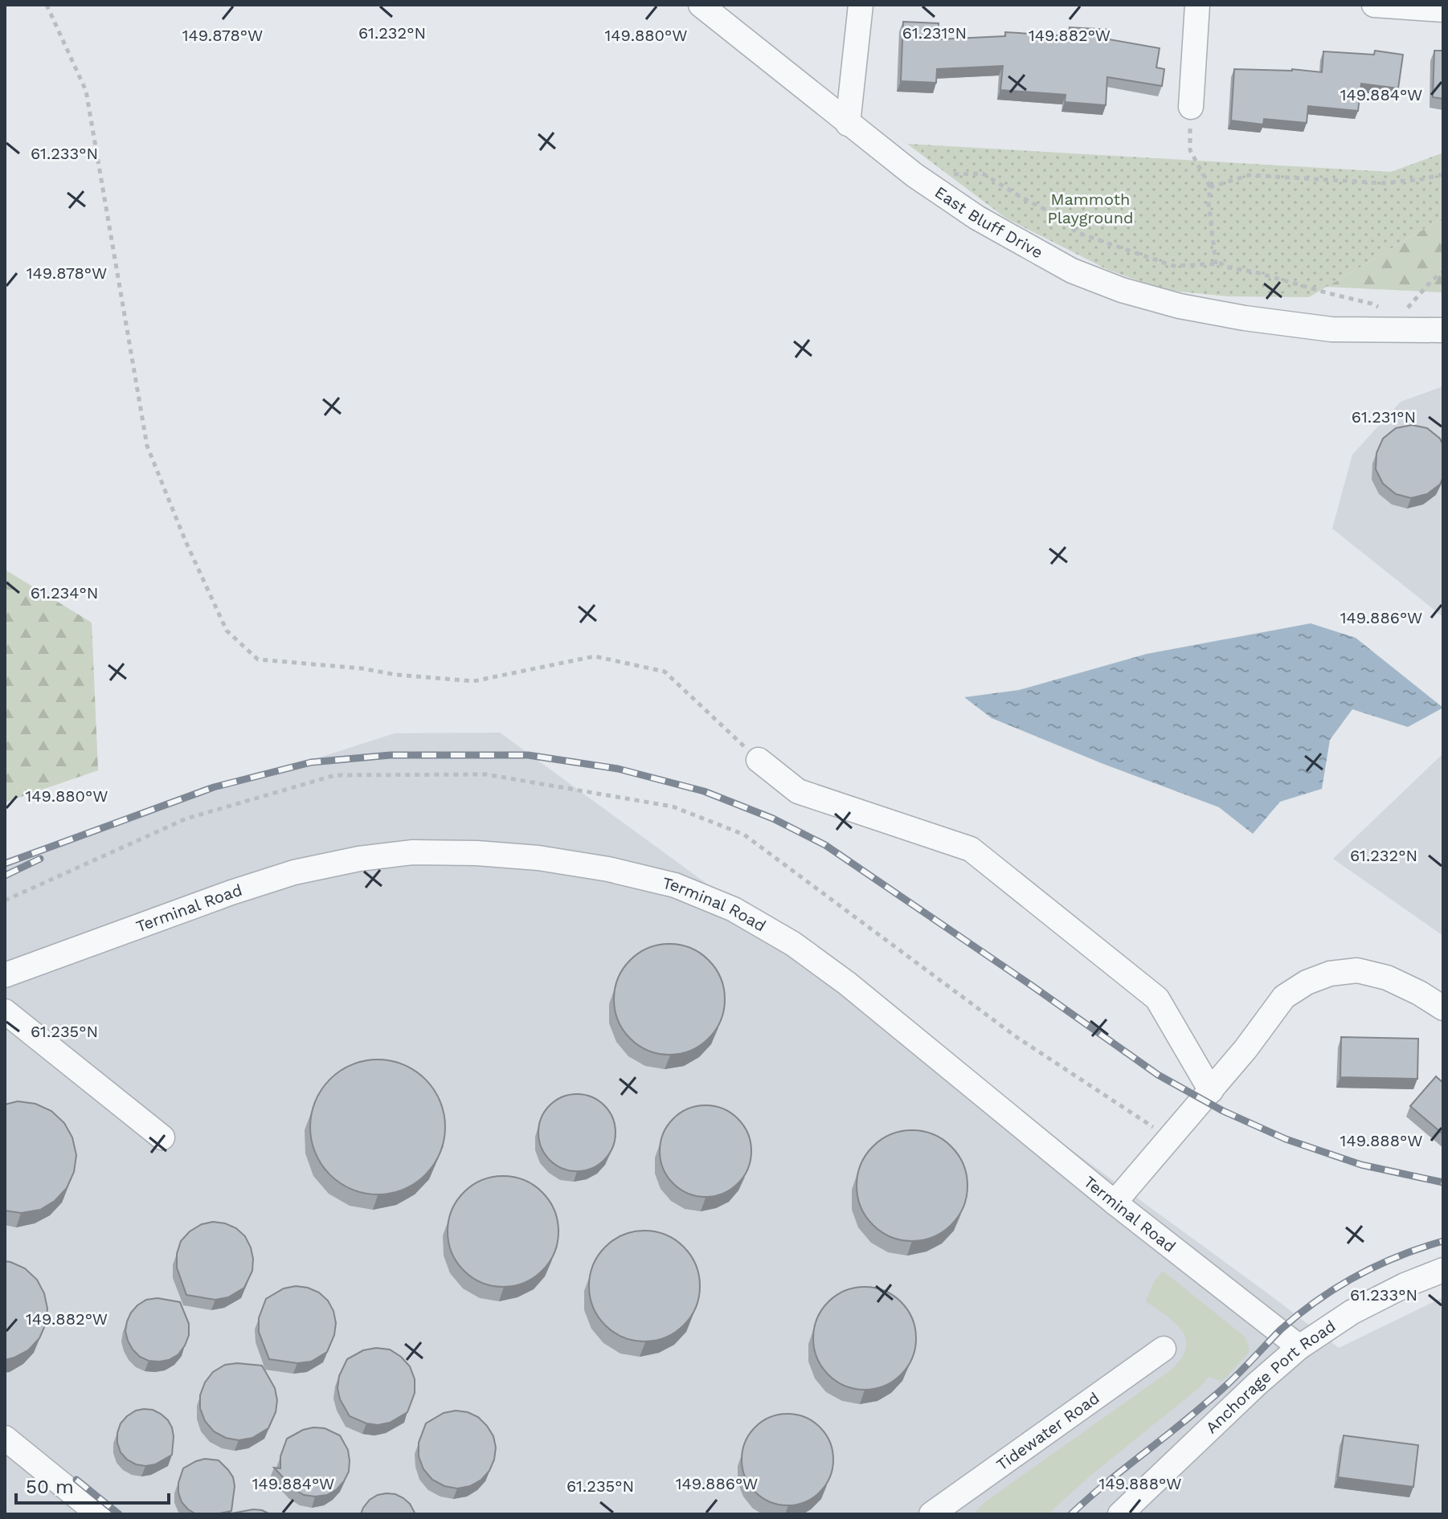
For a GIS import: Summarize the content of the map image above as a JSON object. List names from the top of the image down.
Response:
{
  "streets": {
    "street": [
      "East Bluff Drive",
      "Terminal Road",
      "Anchorage Port Road",
      "Tidewater Road"
    ]
  },
  "crossings": [
    ["Terminal Road", "Anchorage Port Road"]
  ],
  "parks": ["Mammoth Playground"],
  "scale_bar": "50 m",
  "coordinates": [
    "61.232°N",
    "61.231°N",
    "149.878°W",
    "149.880°W",
    "149.882°W",
    "149.884°W",
    "61.233°N",
    "61.234°N",
    "149.886°W",
    "61.235°N",
    "149.888°W"
  ]
}
